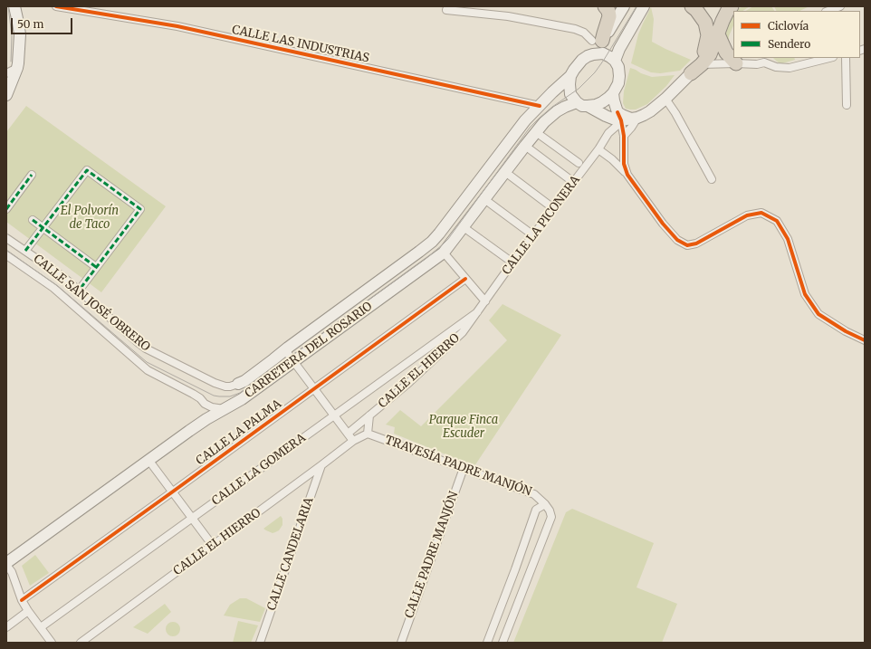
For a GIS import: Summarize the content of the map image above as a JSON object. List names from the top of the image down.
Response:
{
  "streets": {
    "main road": ["CARRETERA DEL ROSARIO"],
    "street": [
      "CALLE LAS INDUSTRIAS",
      "CALLE LA PICONERA",
      "CALLE SAN JOSÉ OBRERO",
      "CALLE EL HIERRO",
      "CALLE LA PALMA",
      "TRAVESÍA PADRE MANJÓN",
      "CALLE LA GOMERA",
      "CALLE CANDELARIA",
      "CALLE PADRE MANJÓN"
    ]
  },
  "crossings": [
    ["CALLE LAS INDUSTRIAS", "CARRETERA DEL ROSARIO"],
    ["CALLE LA PICONERA", "CALLE EL HIERRO"],
    ["CALLE SAN JOSÉ OBRERO", "CARRETERA DEL ROSARIO"],
    ["CALLE EL HIERRO", "TRAVESÍA PADRE MANJÓN"],
    ["CALLE EL HIERRO", "CALLE LA GOMERA"],
    ["CALLE EL HIERRO", "CALLE CANDELARIA"],
    ["TRAVESÍA PADRE MANJÓN", "CALLE PADRE MANJÓN"]
  ],
  "parks": ["El Polvorín de Taco", "Parque Finca Escuder"],
  "legend": ["Ciclovía", "Sendero"],
  "scale_bar": "50 m"
}
